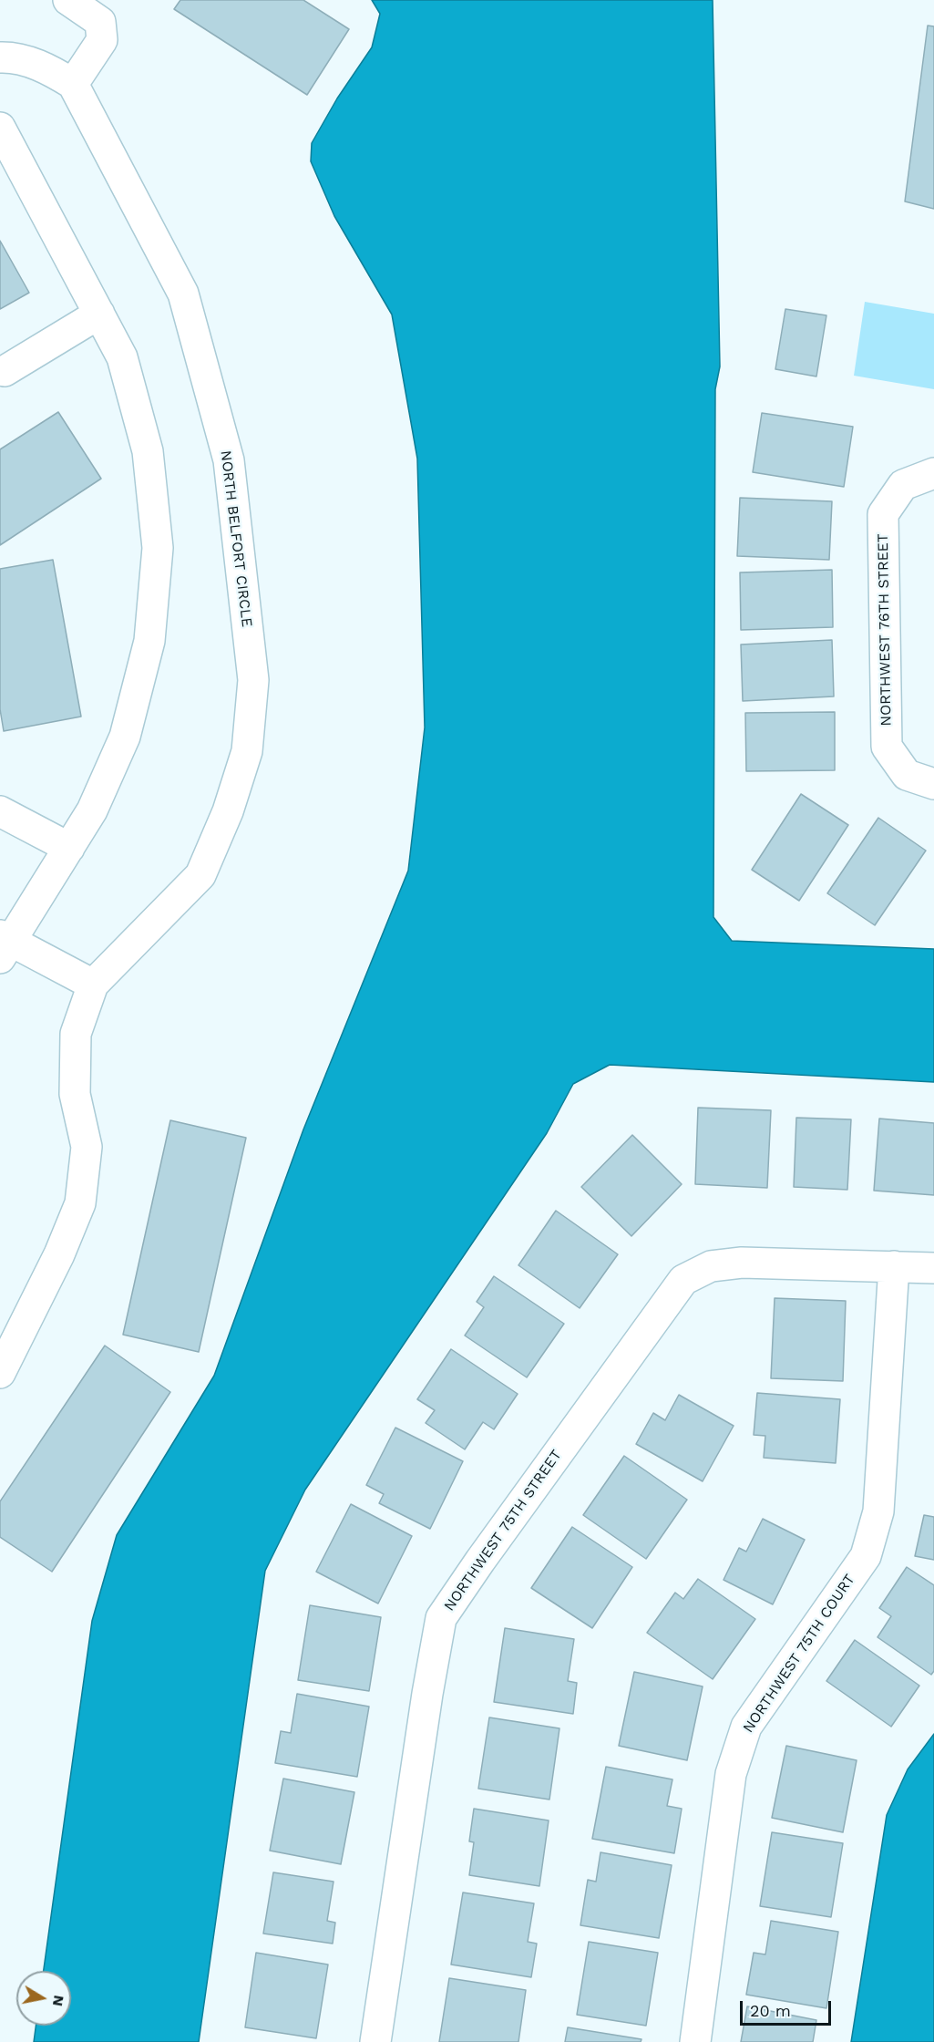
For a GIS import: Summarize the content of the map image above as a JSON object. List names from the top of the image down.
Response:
{
  "streets": {
    "street": [
      "NORTH BELFORT CIRCLE",
      "NORTHWEST 76TH STREET",
      "NORTHWEST 75TH STREET",
      "NORTHWEST 75TH COURT"
    ]
  },
  "crossings": [
    ["NORTHWEST 75TH STREET", "NORTHWEST 75TH COURT"]
  ],
  "scale_bar": "20 m",
  "north": "right"
}
